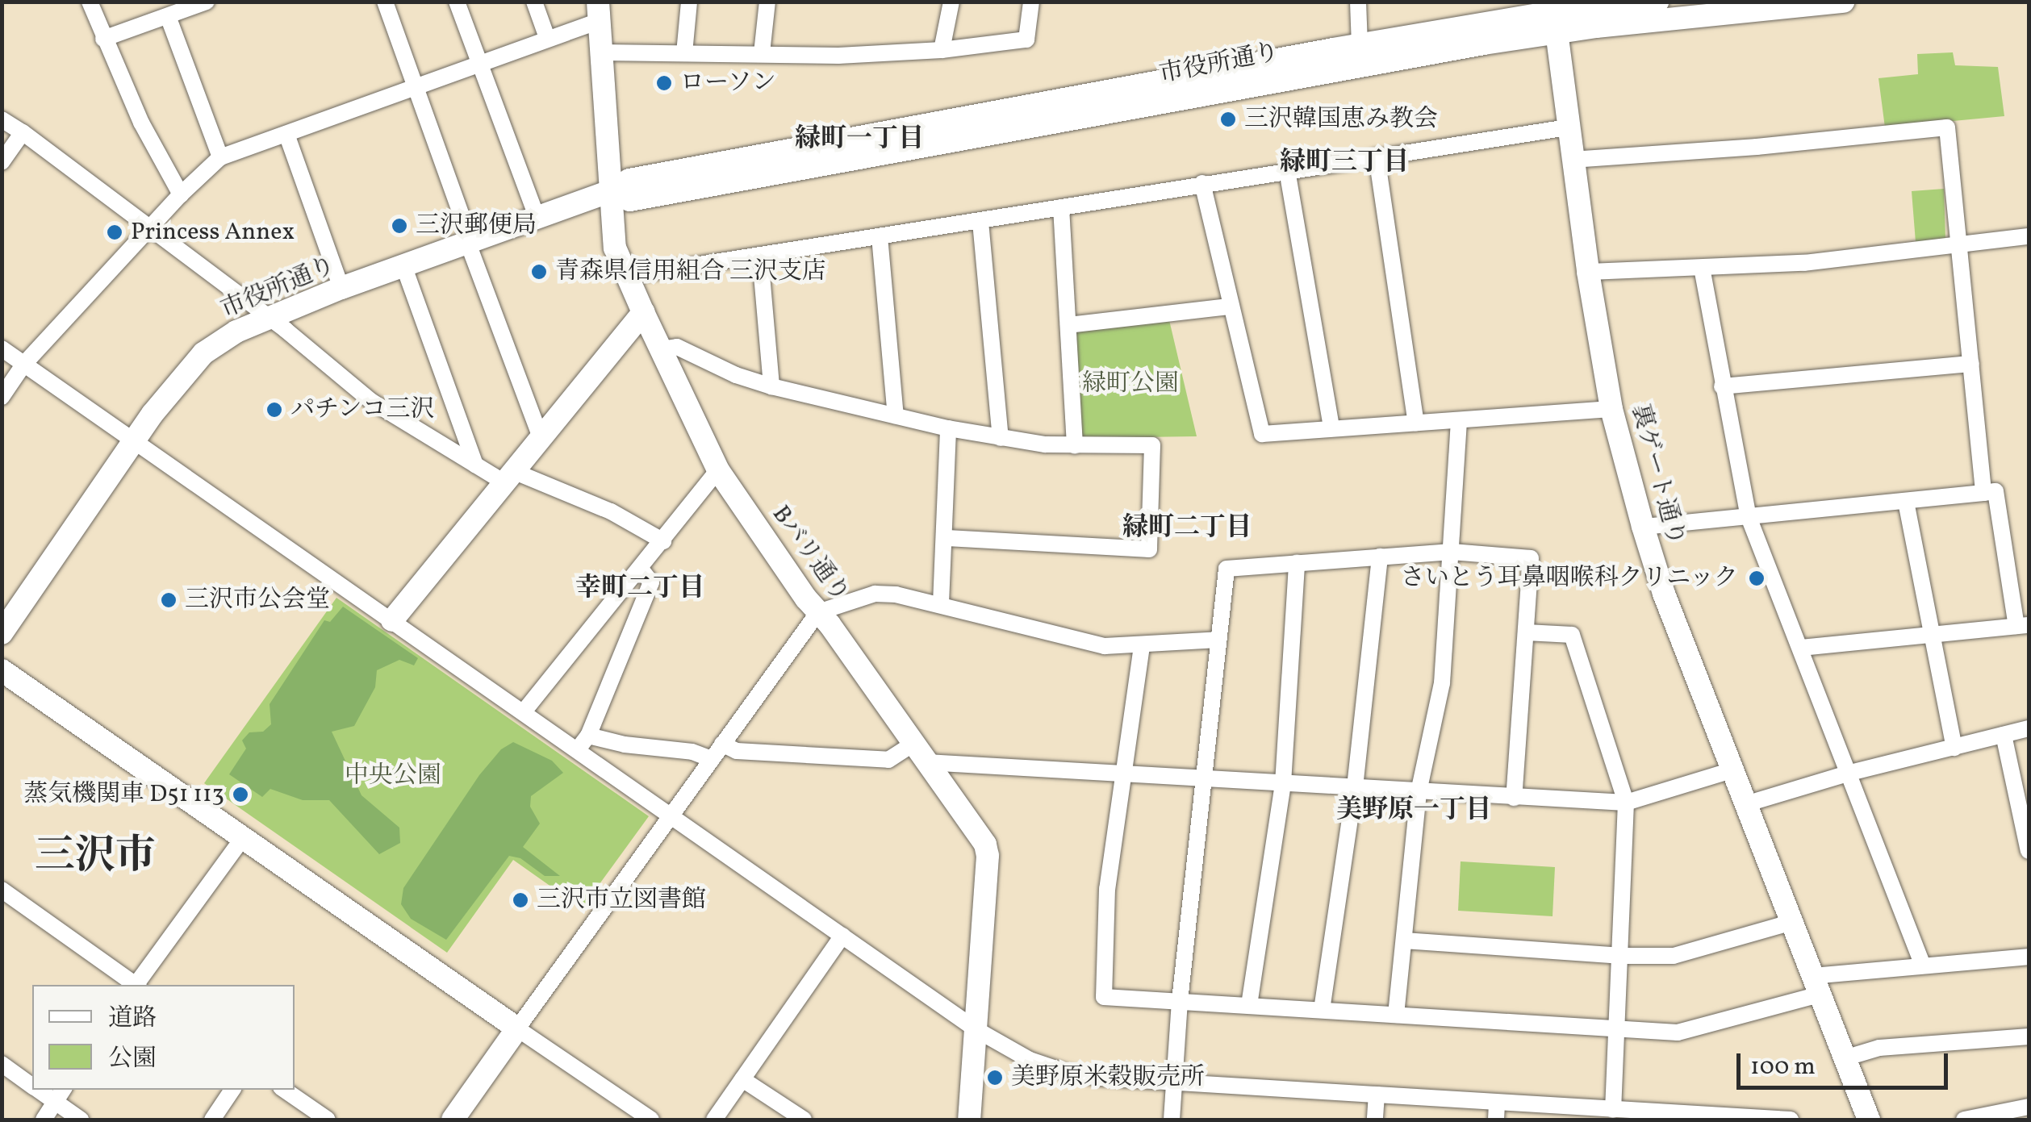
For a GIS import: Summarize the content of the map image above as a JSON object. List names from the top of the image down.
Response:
{
  "streets": {
    "street": ["市役所通り", "裏ゲート通り", "Bバリ通り"]
  },
  "crossings": [
    ["市役所通り", "裏ゲート通り"],
    ["市役所通り", "Bバリ通り"]
  ],
  "districts": [
    "緑町一丁目",
    "緑町三丁目",
    "緑町二丁目",
    "幸町二丁目",
    "美野原一丁目",
    "三沢市"
  ],
  "parks": ["緑町公園", "中央公園"],
  "places": [
    "ローソン",
    "三沢韓国恵み教会",
    "三沢郵便局",
    "Princess Annex",
    "青森県信用組合 三沢支店",
    "パチンコ三沢",
    "さいとう耳鼻咽喉科クリニック",
    "三沢市公会堂",
    "蒸気機関車 D51 113",
    "三沢市立図書館",
    "美野原米穀販売所"
  ],
  "legend": ["道路", "公園"],
  "scale_bar": "100 m"
}
